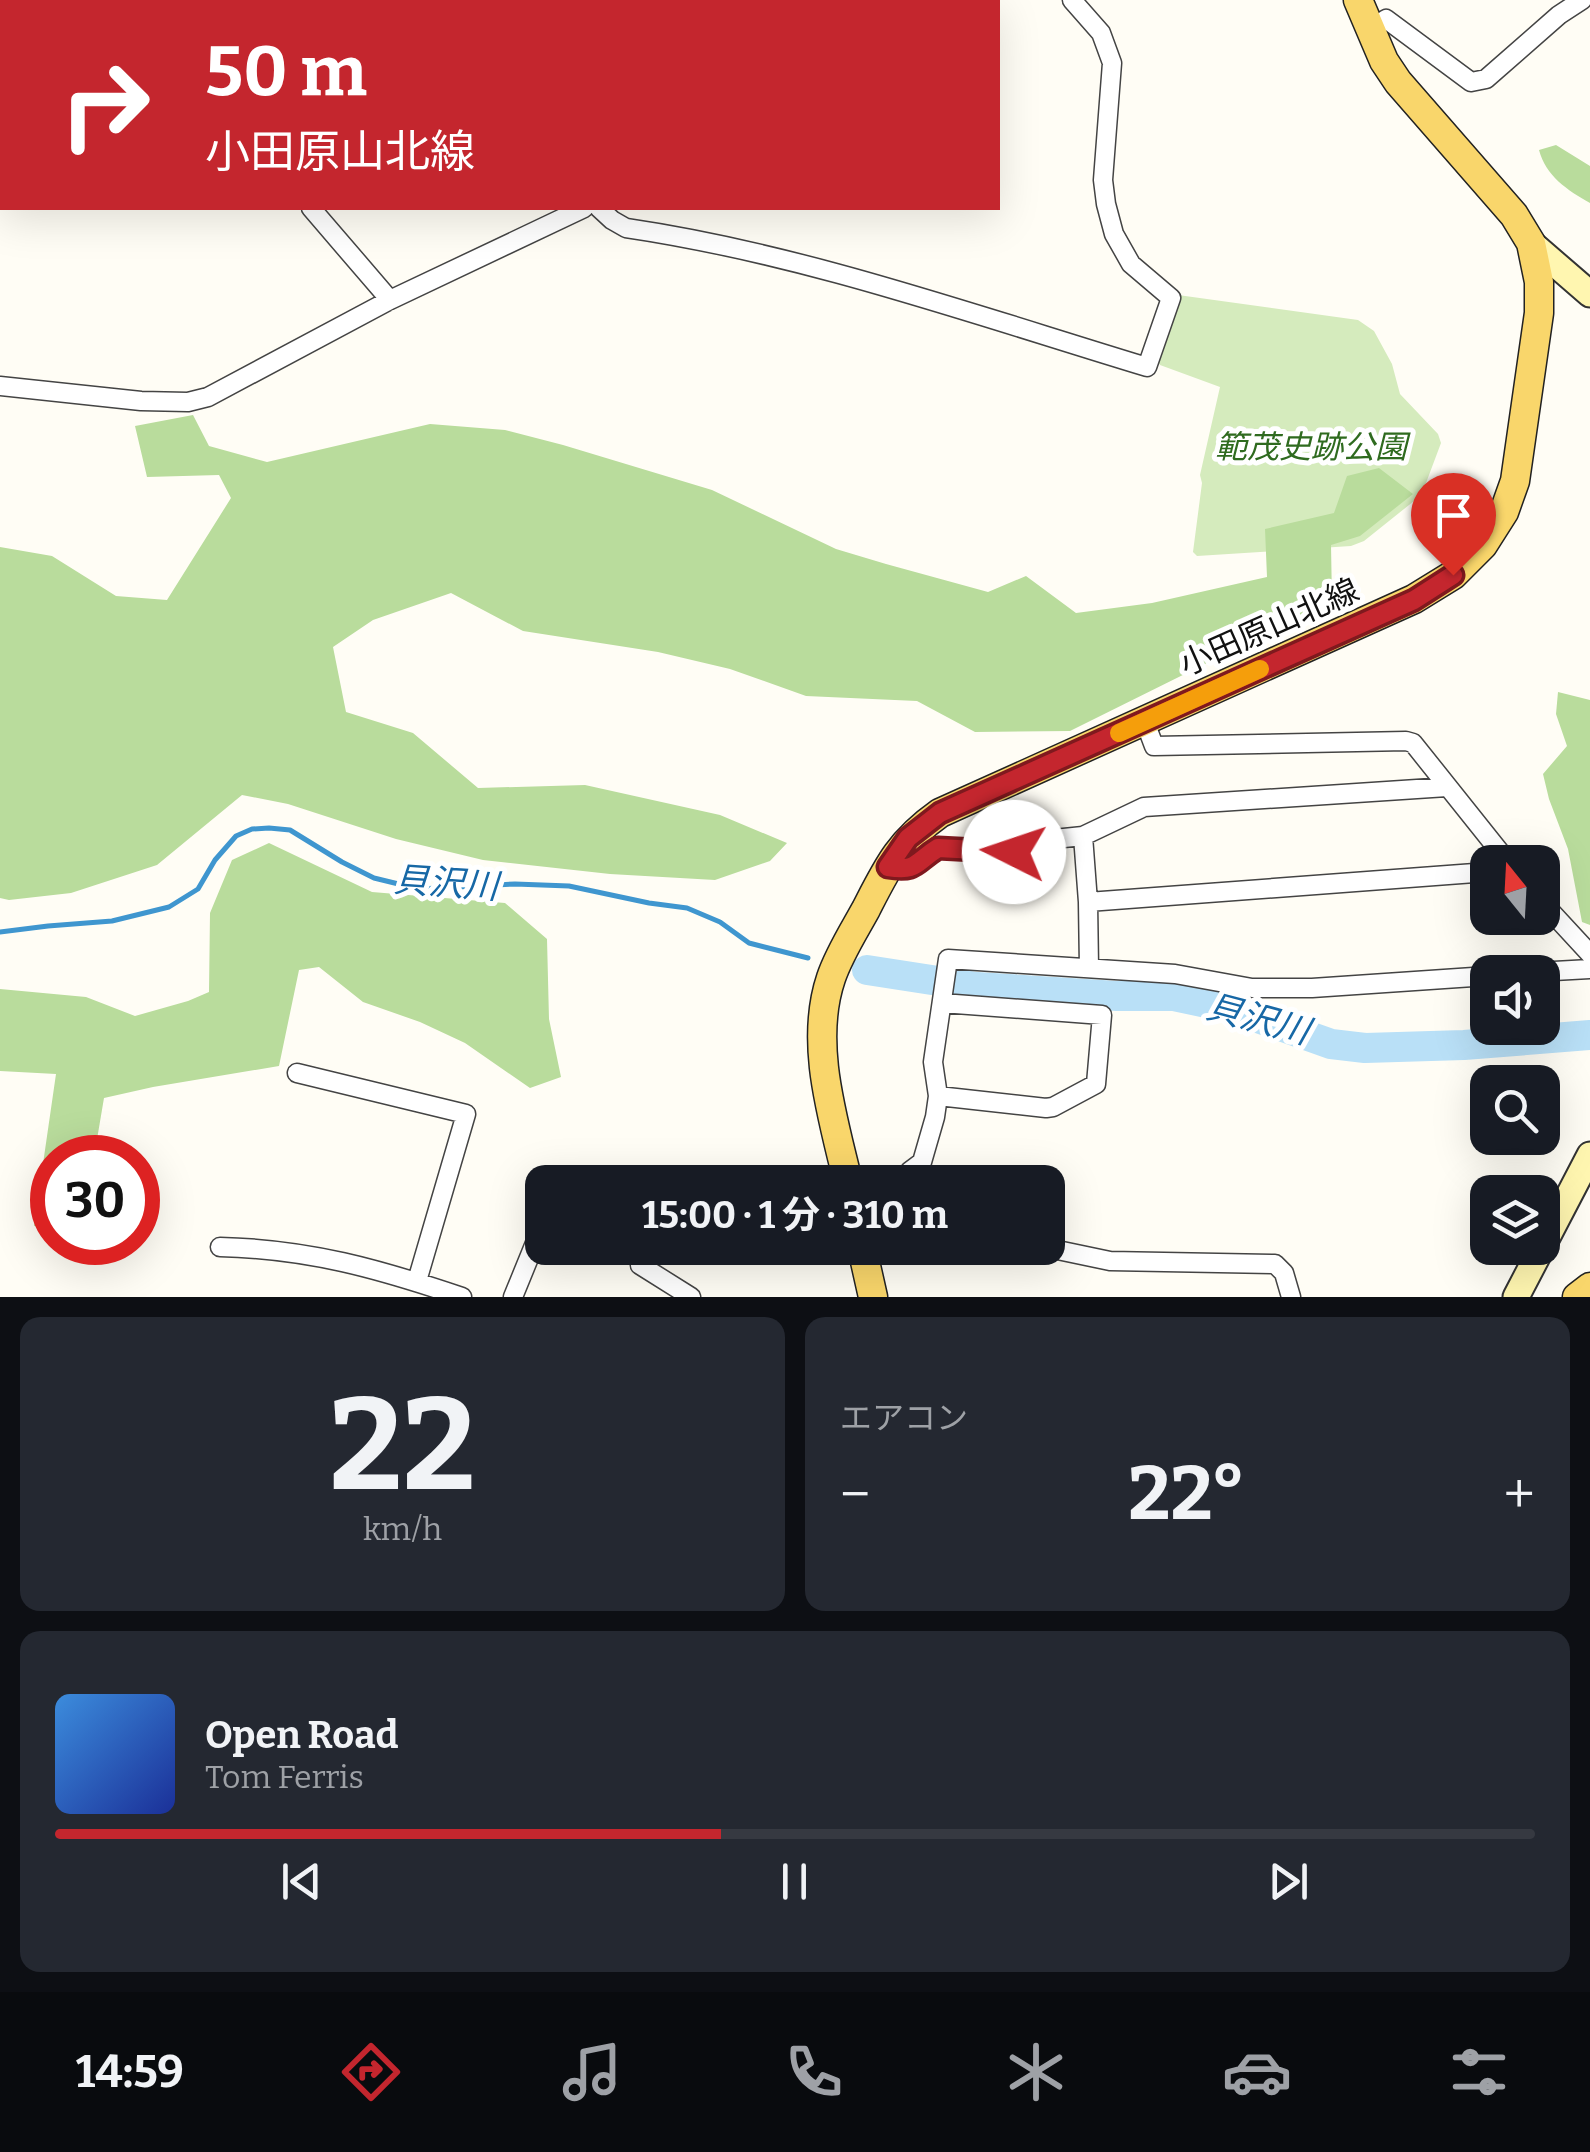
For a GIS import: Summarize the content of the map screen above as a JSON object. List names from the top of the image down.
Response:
{
  "streets": {
    "main road": ["小田原山北線"]
  },
  "water": ["貝沢川"],
  "parks": ["範茂史跡公園"],
  "north": "top",
  "page": {
    "turn": ["50 m", "小田原山北線"],
    "limit": "30",
    "trip": "15:00 · 1 分 · 310 m",
    "tile": [
      ["22", "km/h"],
      "エアコン"
    ],
    "heat": ["−", "22°", "+"],
    "song": ["Open Road", "Tom Ferris"],
    "tabs": "14:59"
  }
}
